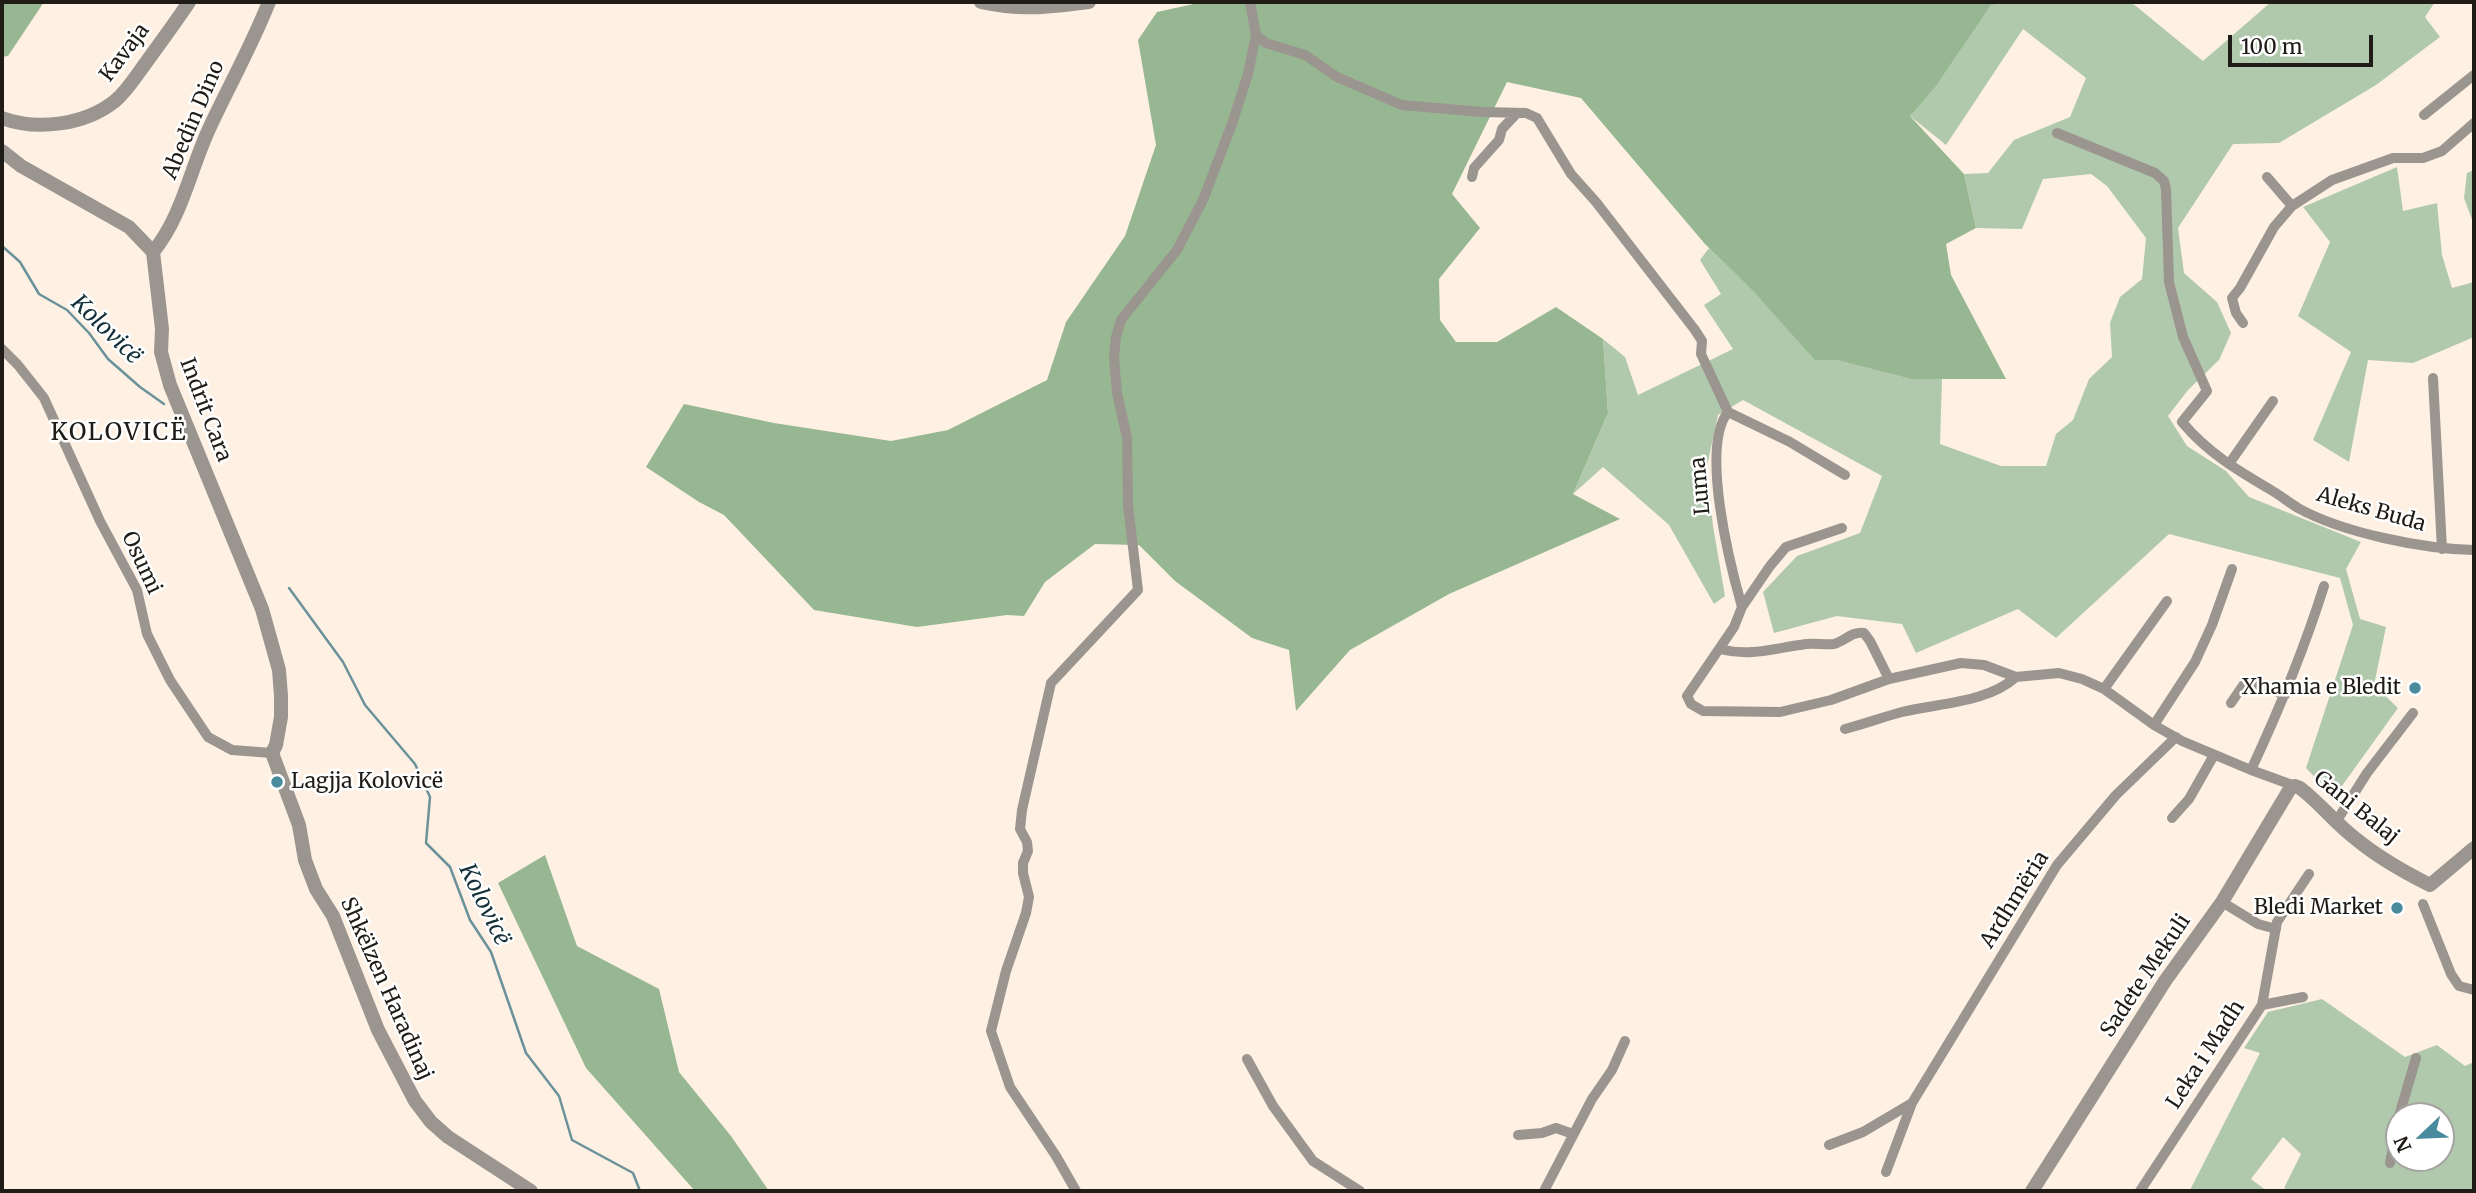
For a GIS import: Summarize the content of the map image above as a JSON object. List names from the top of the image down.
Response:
{
  "streets": {
    "street": [
      "Kavaja",
      "Abedin Dino",
      "Indrit Cara",
      "Luma",
      "Aleks Buda",
      "Osumi",
      "Gani Balaj",
      "Ardhmëria",
      "Sadete Mekuli",
      "Shkëlzen Haradinaj",
      "Leka i Madh"
    ]
  },
  "crossings": [
    ["Abedin Dino", "Indrit Cara"],
    ["Indrit Cara", "Osumi"],
    ["Indrit Cara", "Shkëlzen Haradinaj"],
    ["Osumi", "Shkëlzen Haradinaj"],
    ["Gani Balaj", "Ardhmëria"],
    ["Gani Balaj", "Sadete Mekuli"]
  ],
  "districts": ["KOLOVICË"],
  "water": ["Kolovicë"],
  "places": ["Xhamia e Bledit", "Lagjja Kolovicë", "Bledi Market"],
  "scale_bar": "100 m",
  "north": "bottom left"
}
